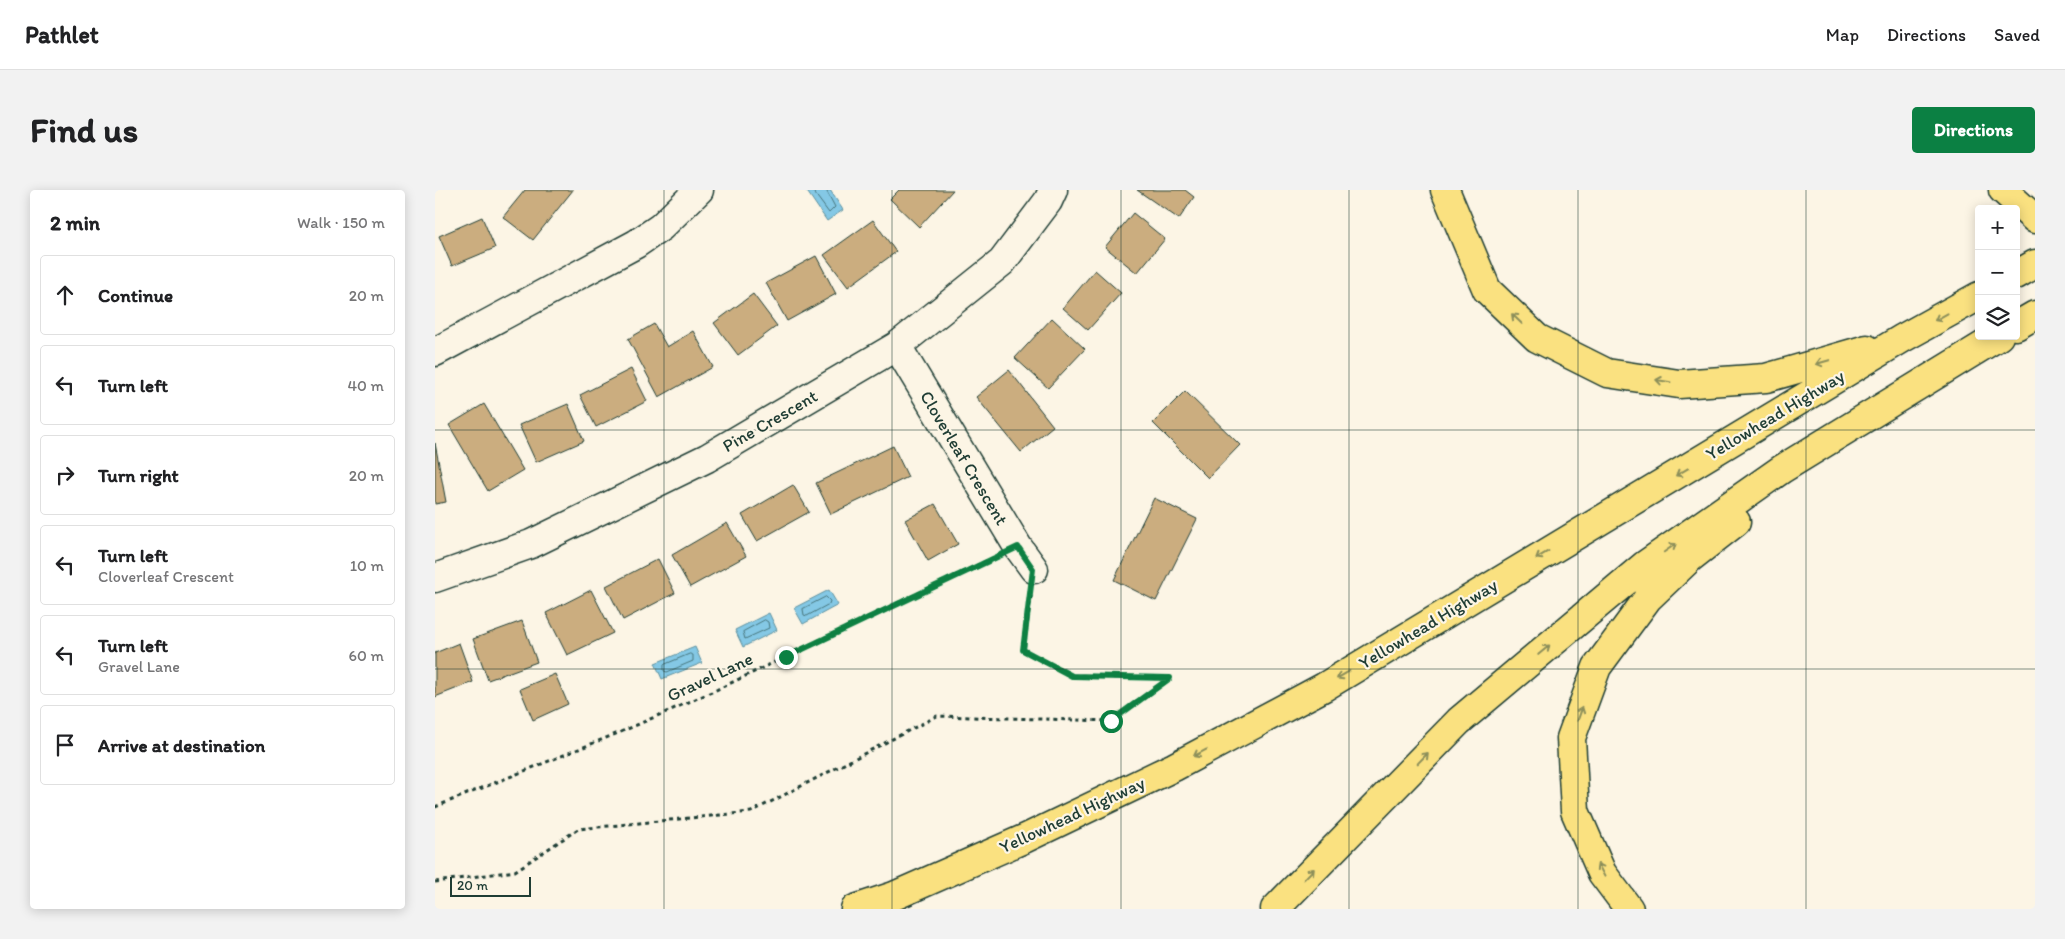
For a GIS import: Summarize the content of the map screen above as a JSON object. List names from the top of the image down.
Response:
{
  "streets": {
    "main road": ["Yellowhead Highway"],
    "street": ["Pine Crescent", "Cloverleaf Crescent"],
    "path": ["Gravel Lane"]
  },
  "crossings": [
    ["Pine Crescent", "Cloverleaf Crescent"],
    ["Cloverleaf Crescent", "Gravel Lane"]
  ],
  "scale_bar": "20 m",
  "page": {
    "header": "Pathlet",
    "nav": ["Map", "Directions", "Saved"],
    "buttons": "Directions",
    "title": "Find us",
    "heading": ["2 min", "Walk · 150 m"],
    "map_buttons": ["+", "−"],
    "list": [
      ["Continue", "20 m"],
      ["Turn left", "40 m"],
      ["Turn right", "20 m"],
      ["Turn left", "Cloverleaf Crescent", "10 m"],
      ["Turn left", "Gravel Lane", "60 m"],
      "Arrive at destination"
    ],
    "scale": "20 m"
  }
}
